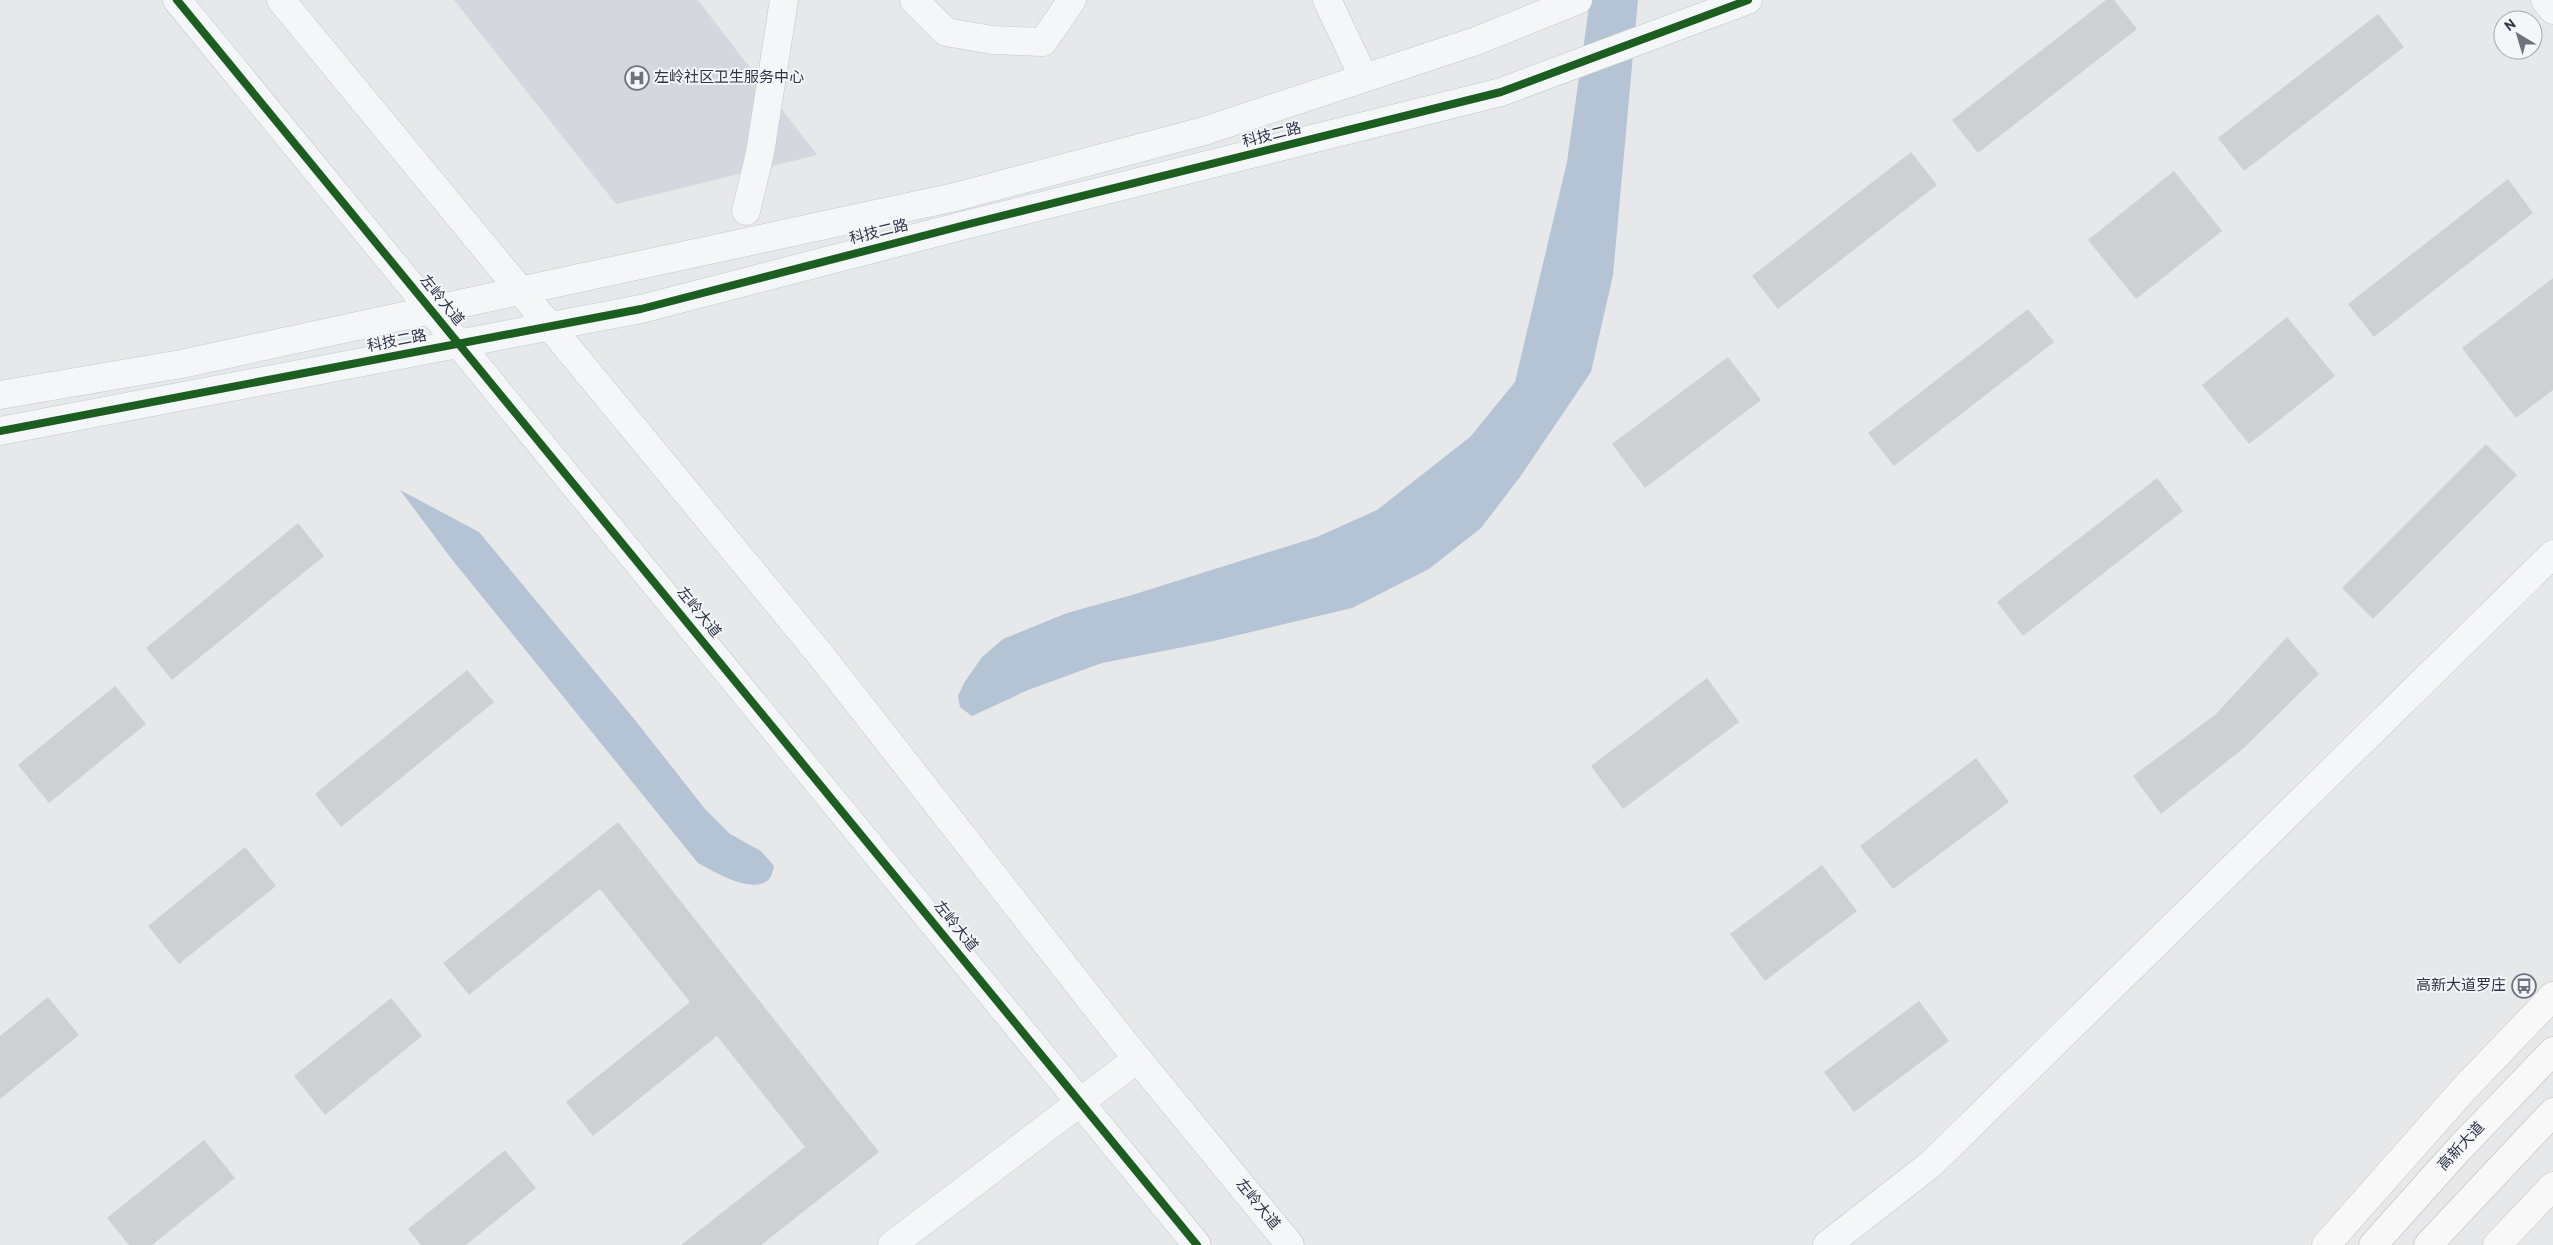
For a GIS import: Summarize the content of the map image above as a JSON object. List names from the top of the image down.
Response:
{
  "streets": {
    "main road": ["高新大道"],
    "street": ["科技二路", "左岭大道"]
  },
  "crossings": [
    ["科技二路", "左岭大道"]
  ],
  "places": {
    "hospital": ["左岭社区卫生服务中心"],
    "bus stop": ["高新大道罗庄"]
  },
  "north": "top left"
}
